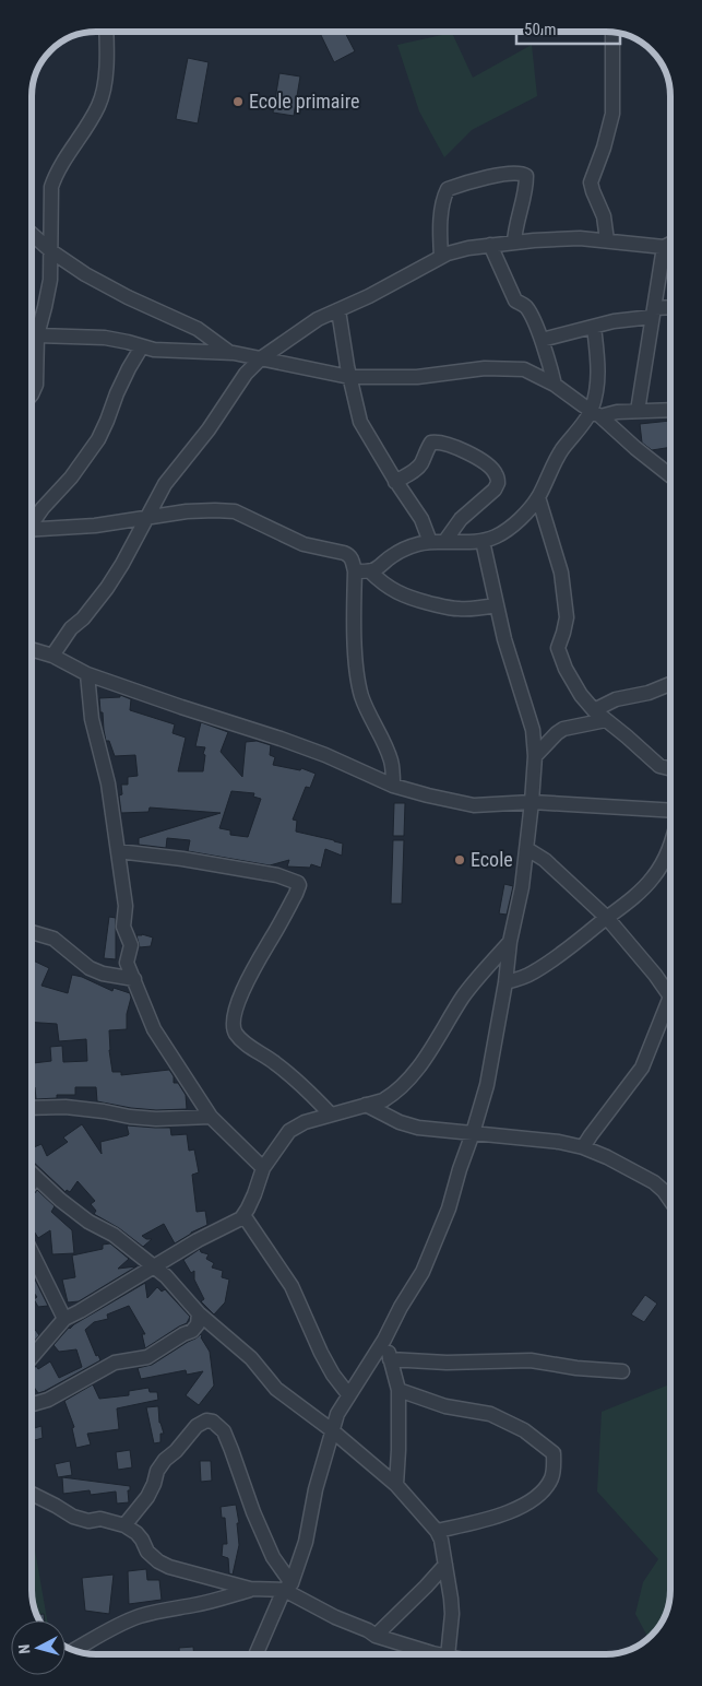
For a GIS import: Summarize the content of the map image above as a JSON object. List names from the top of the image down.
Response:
{
  "places": ["Ecole primaire", "Ecole"],
  "scale_bar": "50 m",
  "north": "left"
}
